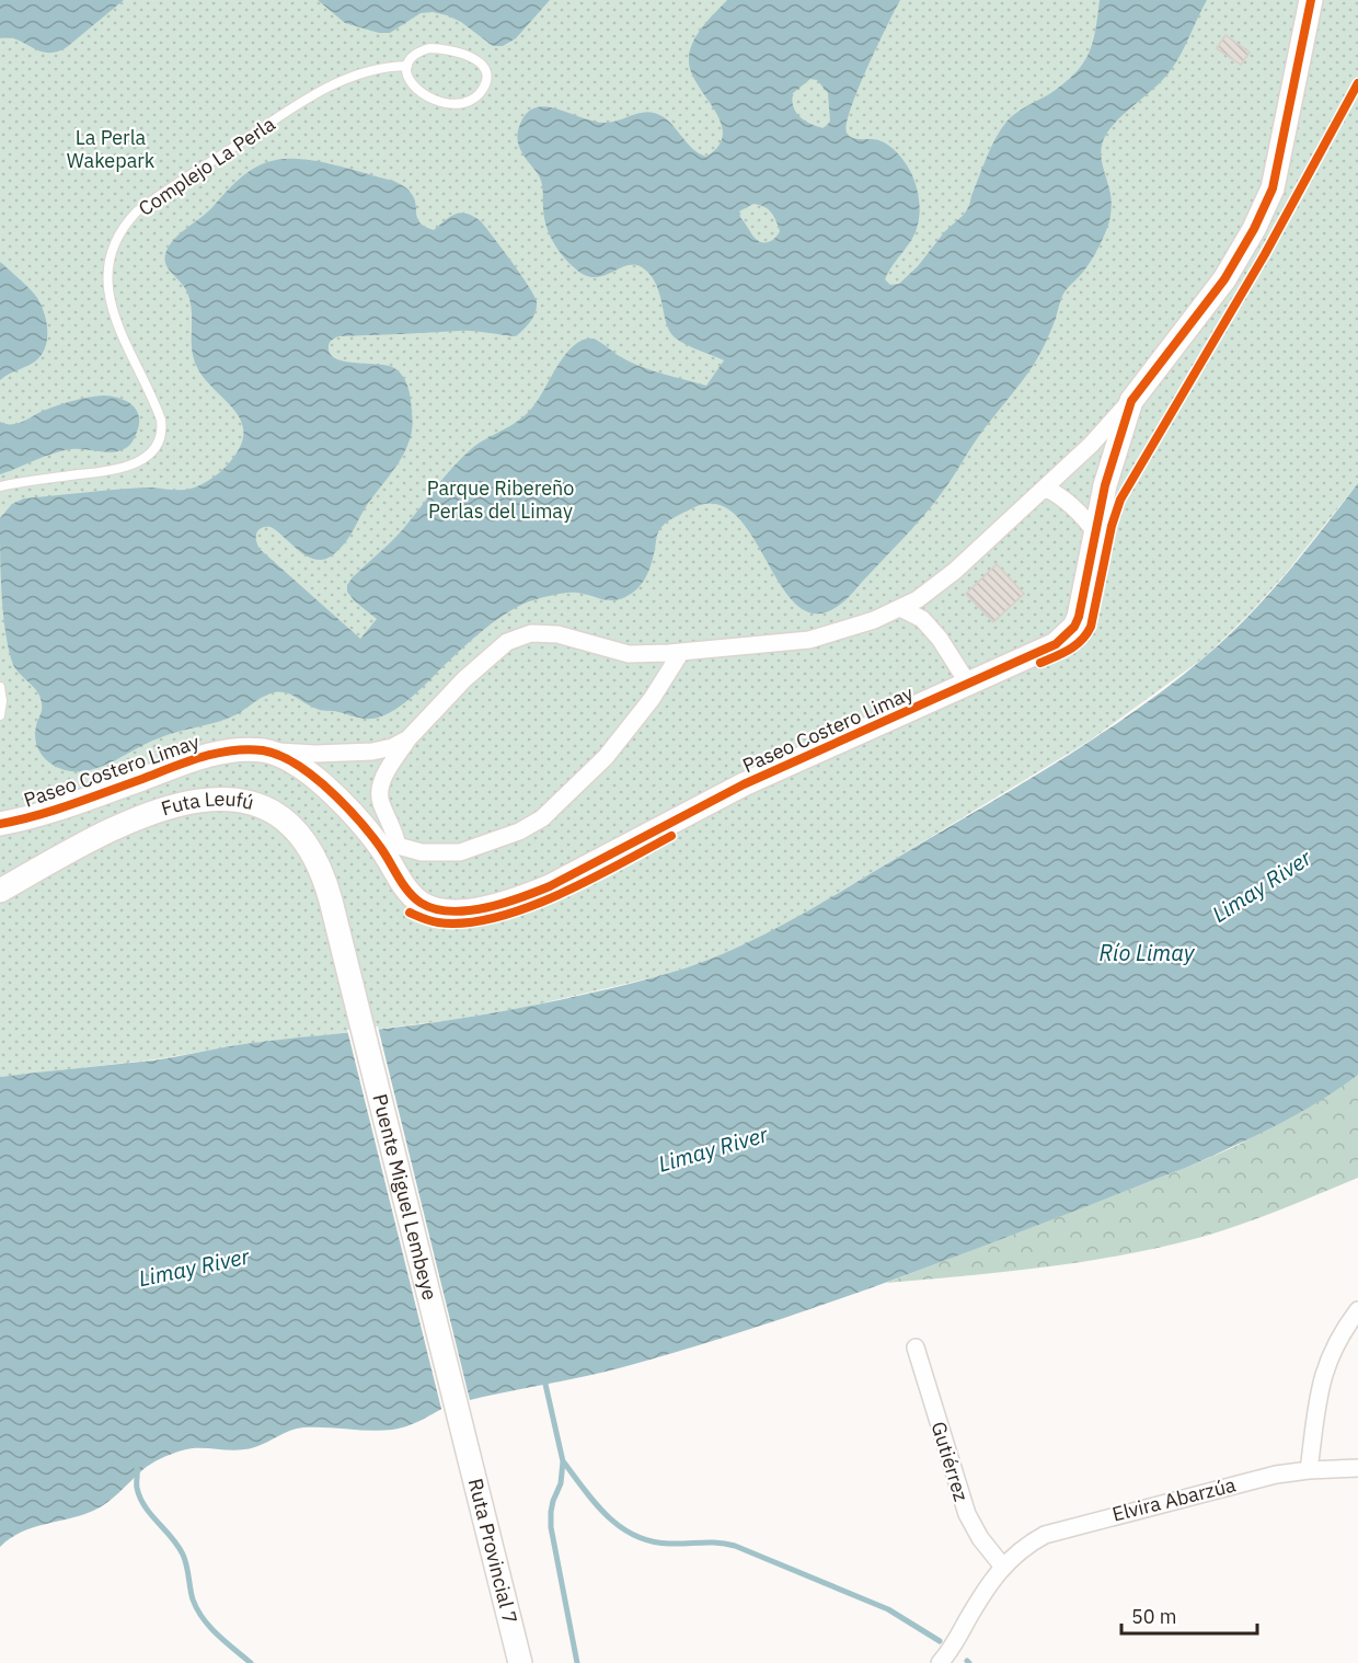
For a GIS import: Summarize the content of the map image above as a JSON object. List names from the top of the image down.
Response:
{
  "streets": {
    "street": [
      "Paseo Costero Limay",
      "Futa Leufú",
      "Puente Miguel Lembeye",
      "Gutiérrez",
      "Elvira Abarzúa",
      "Ruta Provincial 7"
    ],
    "lane": ["Complejo La Perla"]
  },
  "crossings": [
    ["Futa Leufú", "Puente Miguel Lembeye"],
    ["Puente Miguel Lembeye", "Ruta Provincial 7"],
    ["Gutiérrez", "Elvira Abarzúa"]
  ],
  "water": ["Limay River", "Río Limay"],
  "parks": ["La Perla Wakepark", "Parque Ribereño Perlas del Limay"],
  "scale_bar": "50 m"
}
